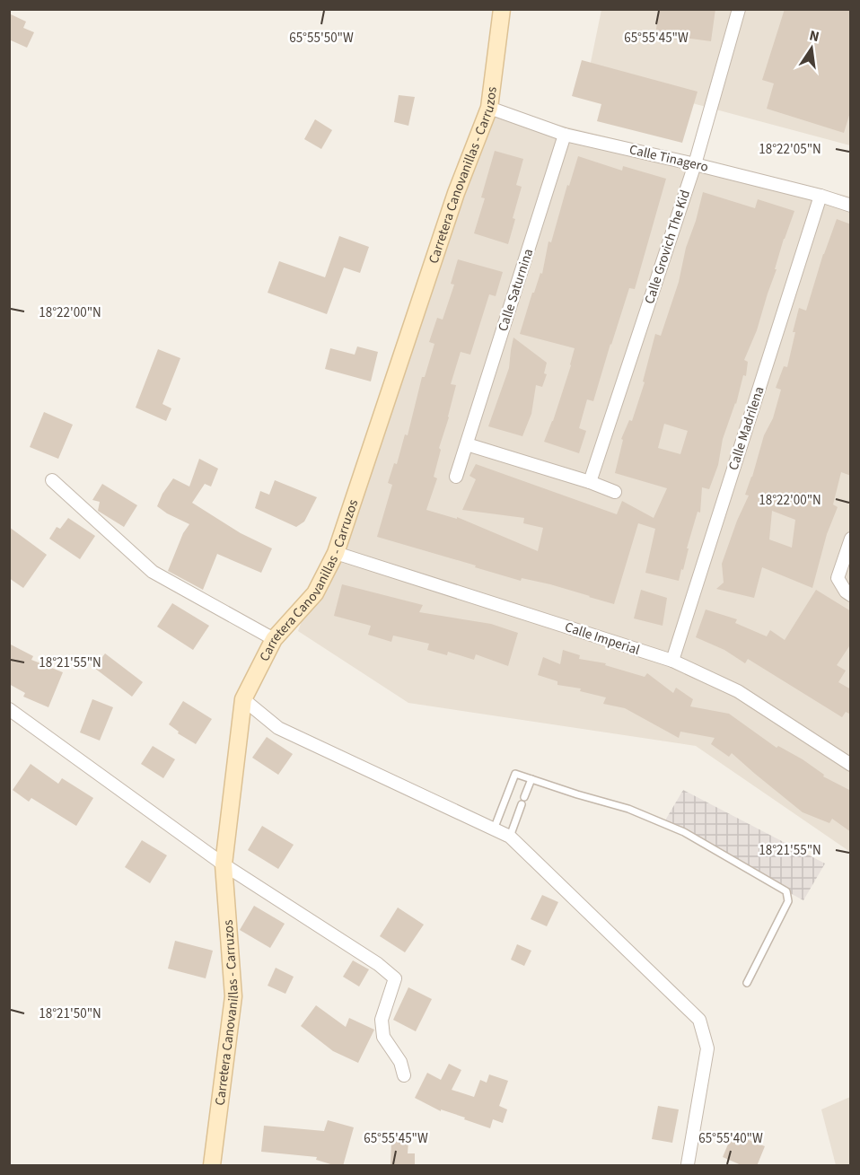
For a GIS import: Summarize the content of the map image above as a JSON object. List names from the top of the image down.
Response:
{
  "streets": {
    "street": [
      "Calle Tinagero",
      "Carretera Canovanillas - Carruzos",
      "Calle Grovich The Kid",
      "Calle Saturnina",
      "Calle Madrilena",
      "Calle Imperial"
    ]
  },
  "crossings": [
    ["Calle Tinagero", "Carretera Canovanillas - Carruzos"],
    ["Calle Tinagero", "Calle Grovich The Kid"],
    ["Calle Tinagero", "Calle Saturnina"],
    ["Calle Tinagero", "Calle Madrilena"],
    ["Carretera Canovanillas - Carruzos", "Calle Imperial"],
    ["Calle Madrilena", "Calle Imperial"]
  ],
  "north": "top",
  "coordinates": [
    "65°55'50\"W",
    "65°55'45\"W",
    "18°22'05\"N",
    "18°22'00\"N",
    "18°21'55\"N",
    "18°21'50\"N",
    "65°55'40\"W"
  ]
}
